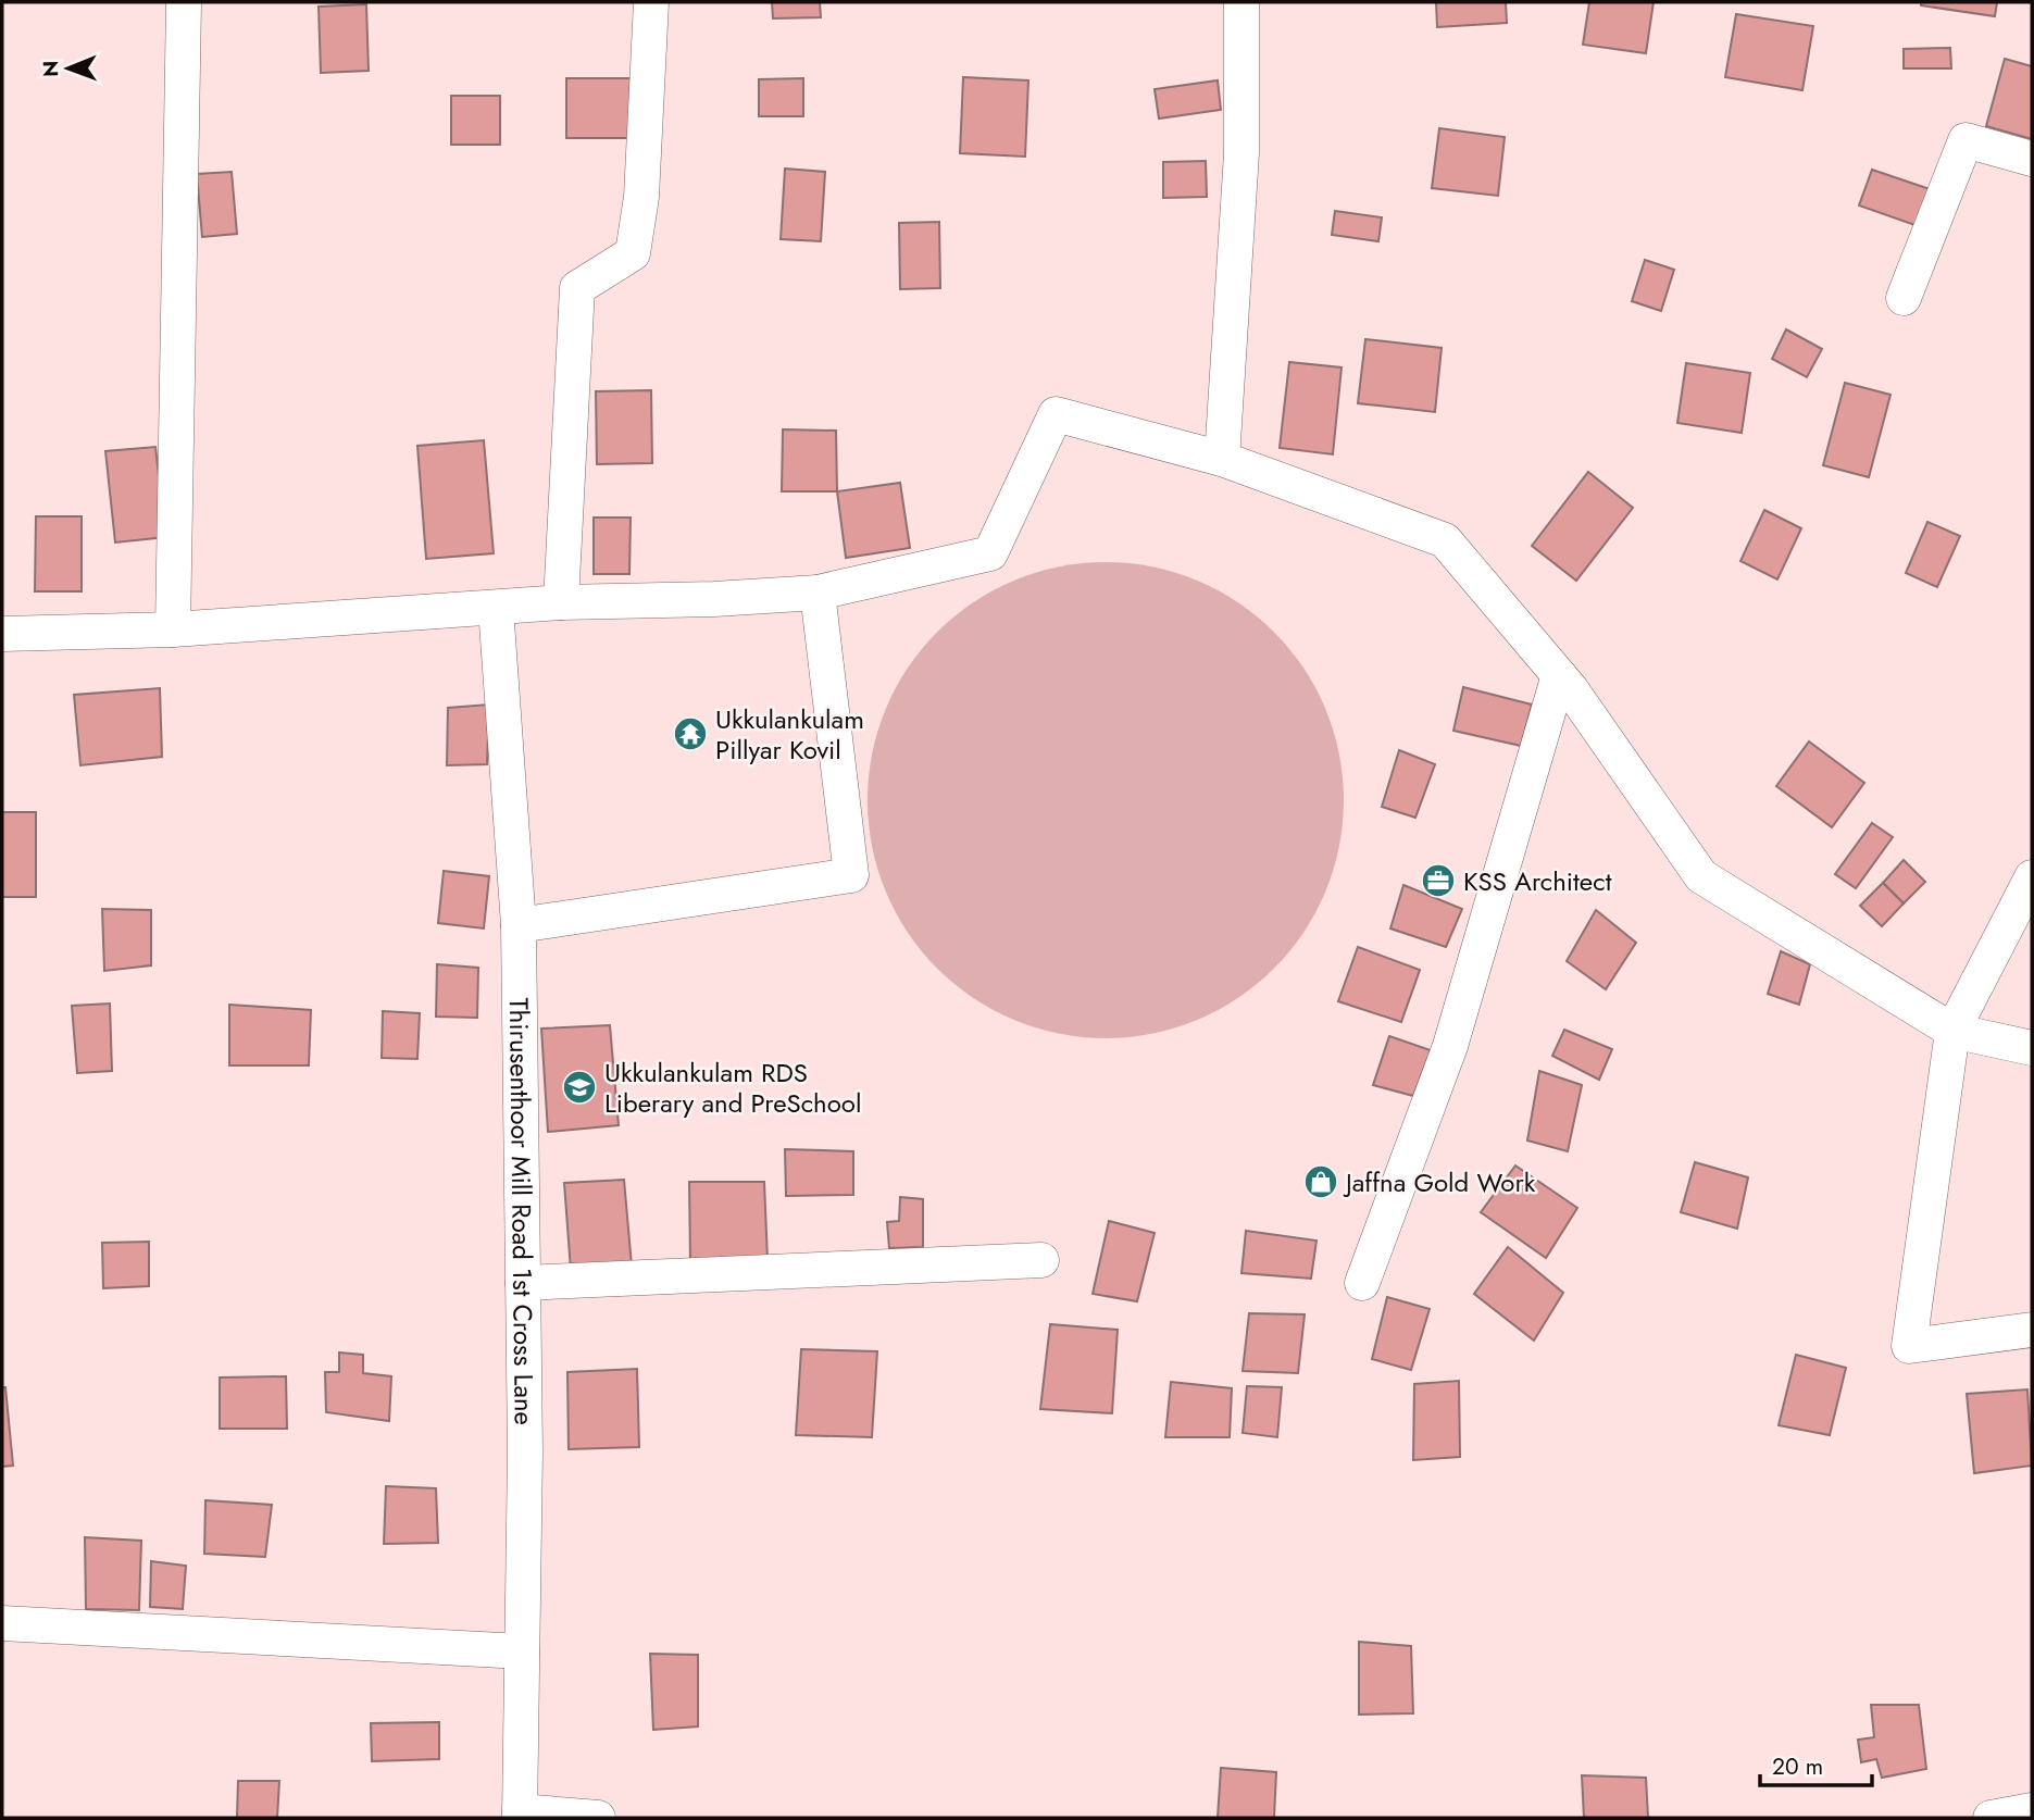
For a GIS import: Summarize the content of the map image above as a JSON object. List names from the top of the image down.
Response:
{
  "streets": {
    "street": ["Thirusenthoor Mill Road 1st Cross Lane"]
  },
  "places": {
    "temple": ["Ukkulankulam Pillyar Kovil"],
    "office": ["KSS Architect"],
    "school or university": ["Ukkulankulam RDS Liberary and PreSchool"],
    "shop": ["Jaffna Gold Work"]
  },
  "scale_bar": "20 m",
  "north": "left"
}
